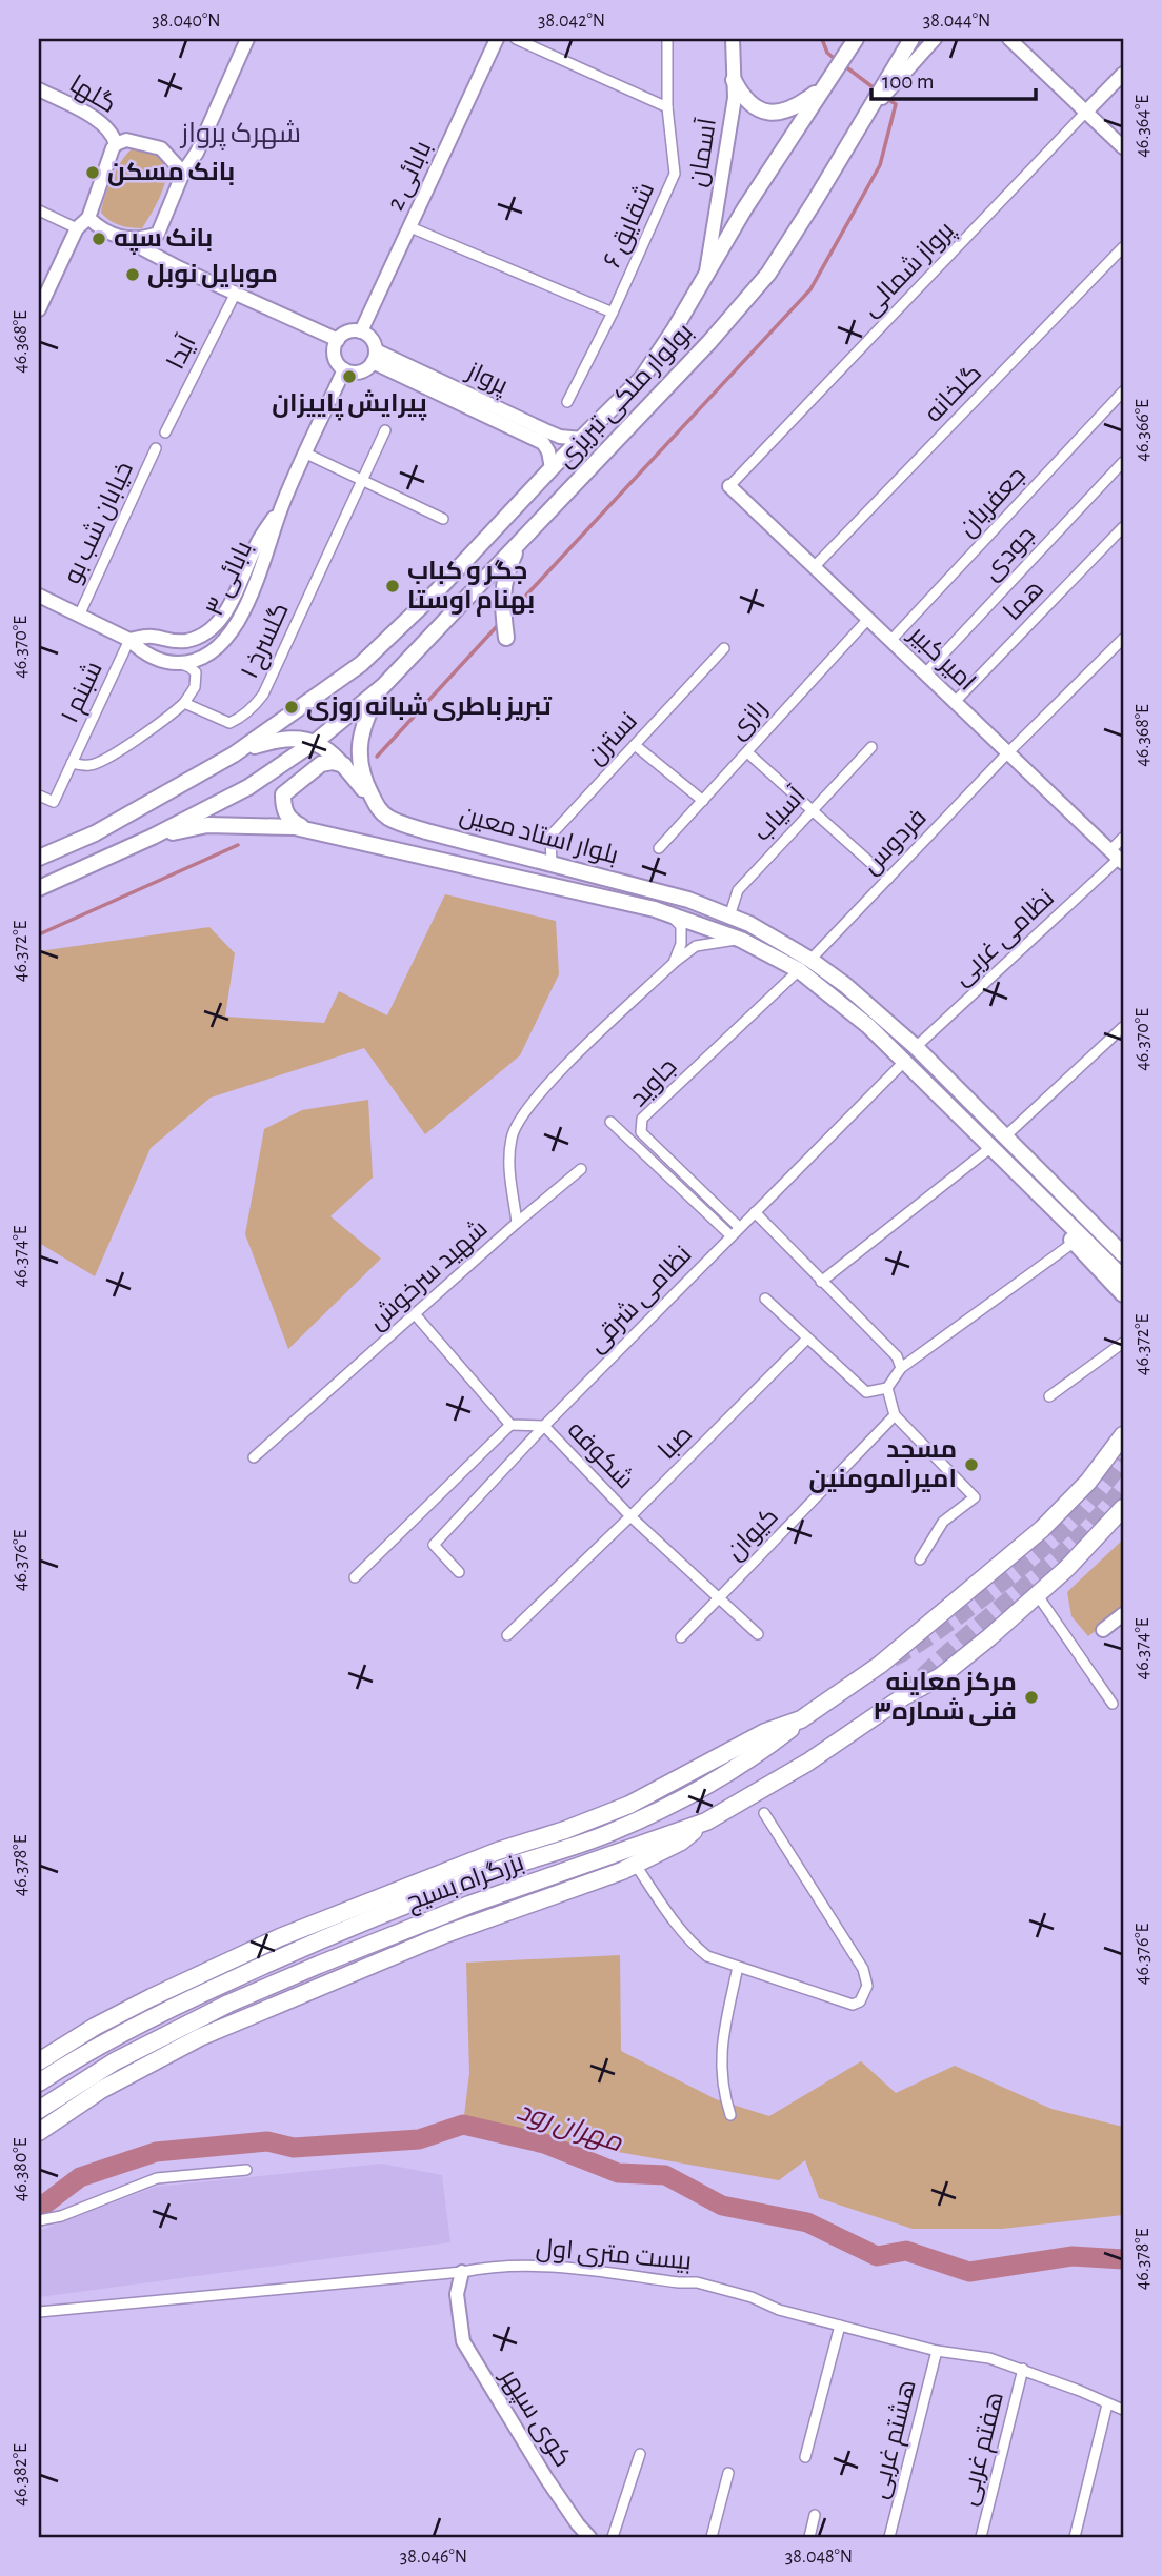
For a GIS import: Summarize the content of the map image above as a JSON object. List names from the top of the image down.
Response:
{
  "streets": {
    "highway": ["بزرگراه بسیج"],
    "main road": ["بولوار ملکی تبریزی", "بلوار استاد معین"],
    "street": [
      "گلها",
      "آسمان",
      "بابائی 2",
      "شقایق ۶",
      "پرواز شمالی",
      "آیدا",
      "پرواز",
      "گلخانه",
      "جعفریان",
      "خیابان شب بو",
      "جودی",
      "بابائی ۳",
      "هما",
      "گلسرخ ۱",
      "امیر کبیر",
      "شبنم ۱",
      "رازی",
      "نسترن",
      "آسیاب",
      "فردوس",
      "نظامی غربی",
      "جاوید",
      "شهید سرخوش",
      "نظامی شرقی",
      "صبا",
      "شکوفه",
      "کیوان",
      "بیست متری اول",
      "کوی سپهر",
      "هشتم غربی",
      "هفتم غربی"
    ]
  },
  "crossings": [
    ["آسمان", "بولوار ملکی تبریزی"],
    ["بابائی 2", "پرواز"],
    ["بابائی 2", "بابائی ۳"],
    ["پرواز شمالی", "امیر کبیر"],
    ["پرواز", "بولوار ملکی تبریزی"],
    ["پرواز", "بابائی ۳"],
    ["گلخانه", "امیر کبیر"],
    ["بولوار ملکی تبریزی", "بلوار استاد معین"],
    ["جعفریان", "امیر کبیر"],
    ["جودی", "امیر کبیر"],
    ["بابائی ۳", "شبنم ۱"],
    ["هما", "امیر کبیر"],
    ["امیر کبیر", "رازی"],
    ["امیر کبیر", "فردوس"],
    ["امیر کبیر", "نظامی غربی"],
    ["نسترن", "بلوار استاد معین"],
    ["آسیاب", "بلوار استاد معین"],
    ["بلوار استاد معین", "فردوس"],
    ["بلوار استاد معین", "نظامی غربی"],
    ["بلوار استاد معین", "جاوید"],
    ["بلوار استاد معین", "شهید سرخوش"],
    ["بلوار استاد معین", "نظامی شرقی"],
    ["فردوس", "جاوید"],
    ["جاوید", "نظامی شرقی"],
    ["نظامی شرقی", "شکوفه"],
    ["صبا", "شکوفه"],
    ["شکوفه", "کیوان"],
    ["بیست متری اول", "کوی سپهر"],
    ["بیست متری اول", "هشتم غربی"],
    ["بیست متری اول", "هفتم غربی"]
  ],
  "districts": ["شهرک پرواز"],
  "water": ["مهران رود"],
  "places": [
    "بانک مسکن",
    "بانک سپه",
    "موبایل نوبل",
    "پیرایش پاییزان",
    "جگر و کباب بهنام اوستا",
    "تبریز باطری شبانه روزی",
    "مسجد امیرالمومنین",
    "مرکز معاینه فنی شماره۳"
  ],
  "scale_bar": "100 m",
  "coordinates": [
    "38.040°N",
    "38.042°N",
    "38.044°N",
    "46.364°E",
    "46.368°E",
    "46.366°E",
    "46.370°E",
    "46.372°E",
    "46.374°E",
    "46.376°E",
    "46.378°E",
    "46.380°E",
    "46.382°E",
    "38.046°N",
    "38.048°N"
  ]
}
